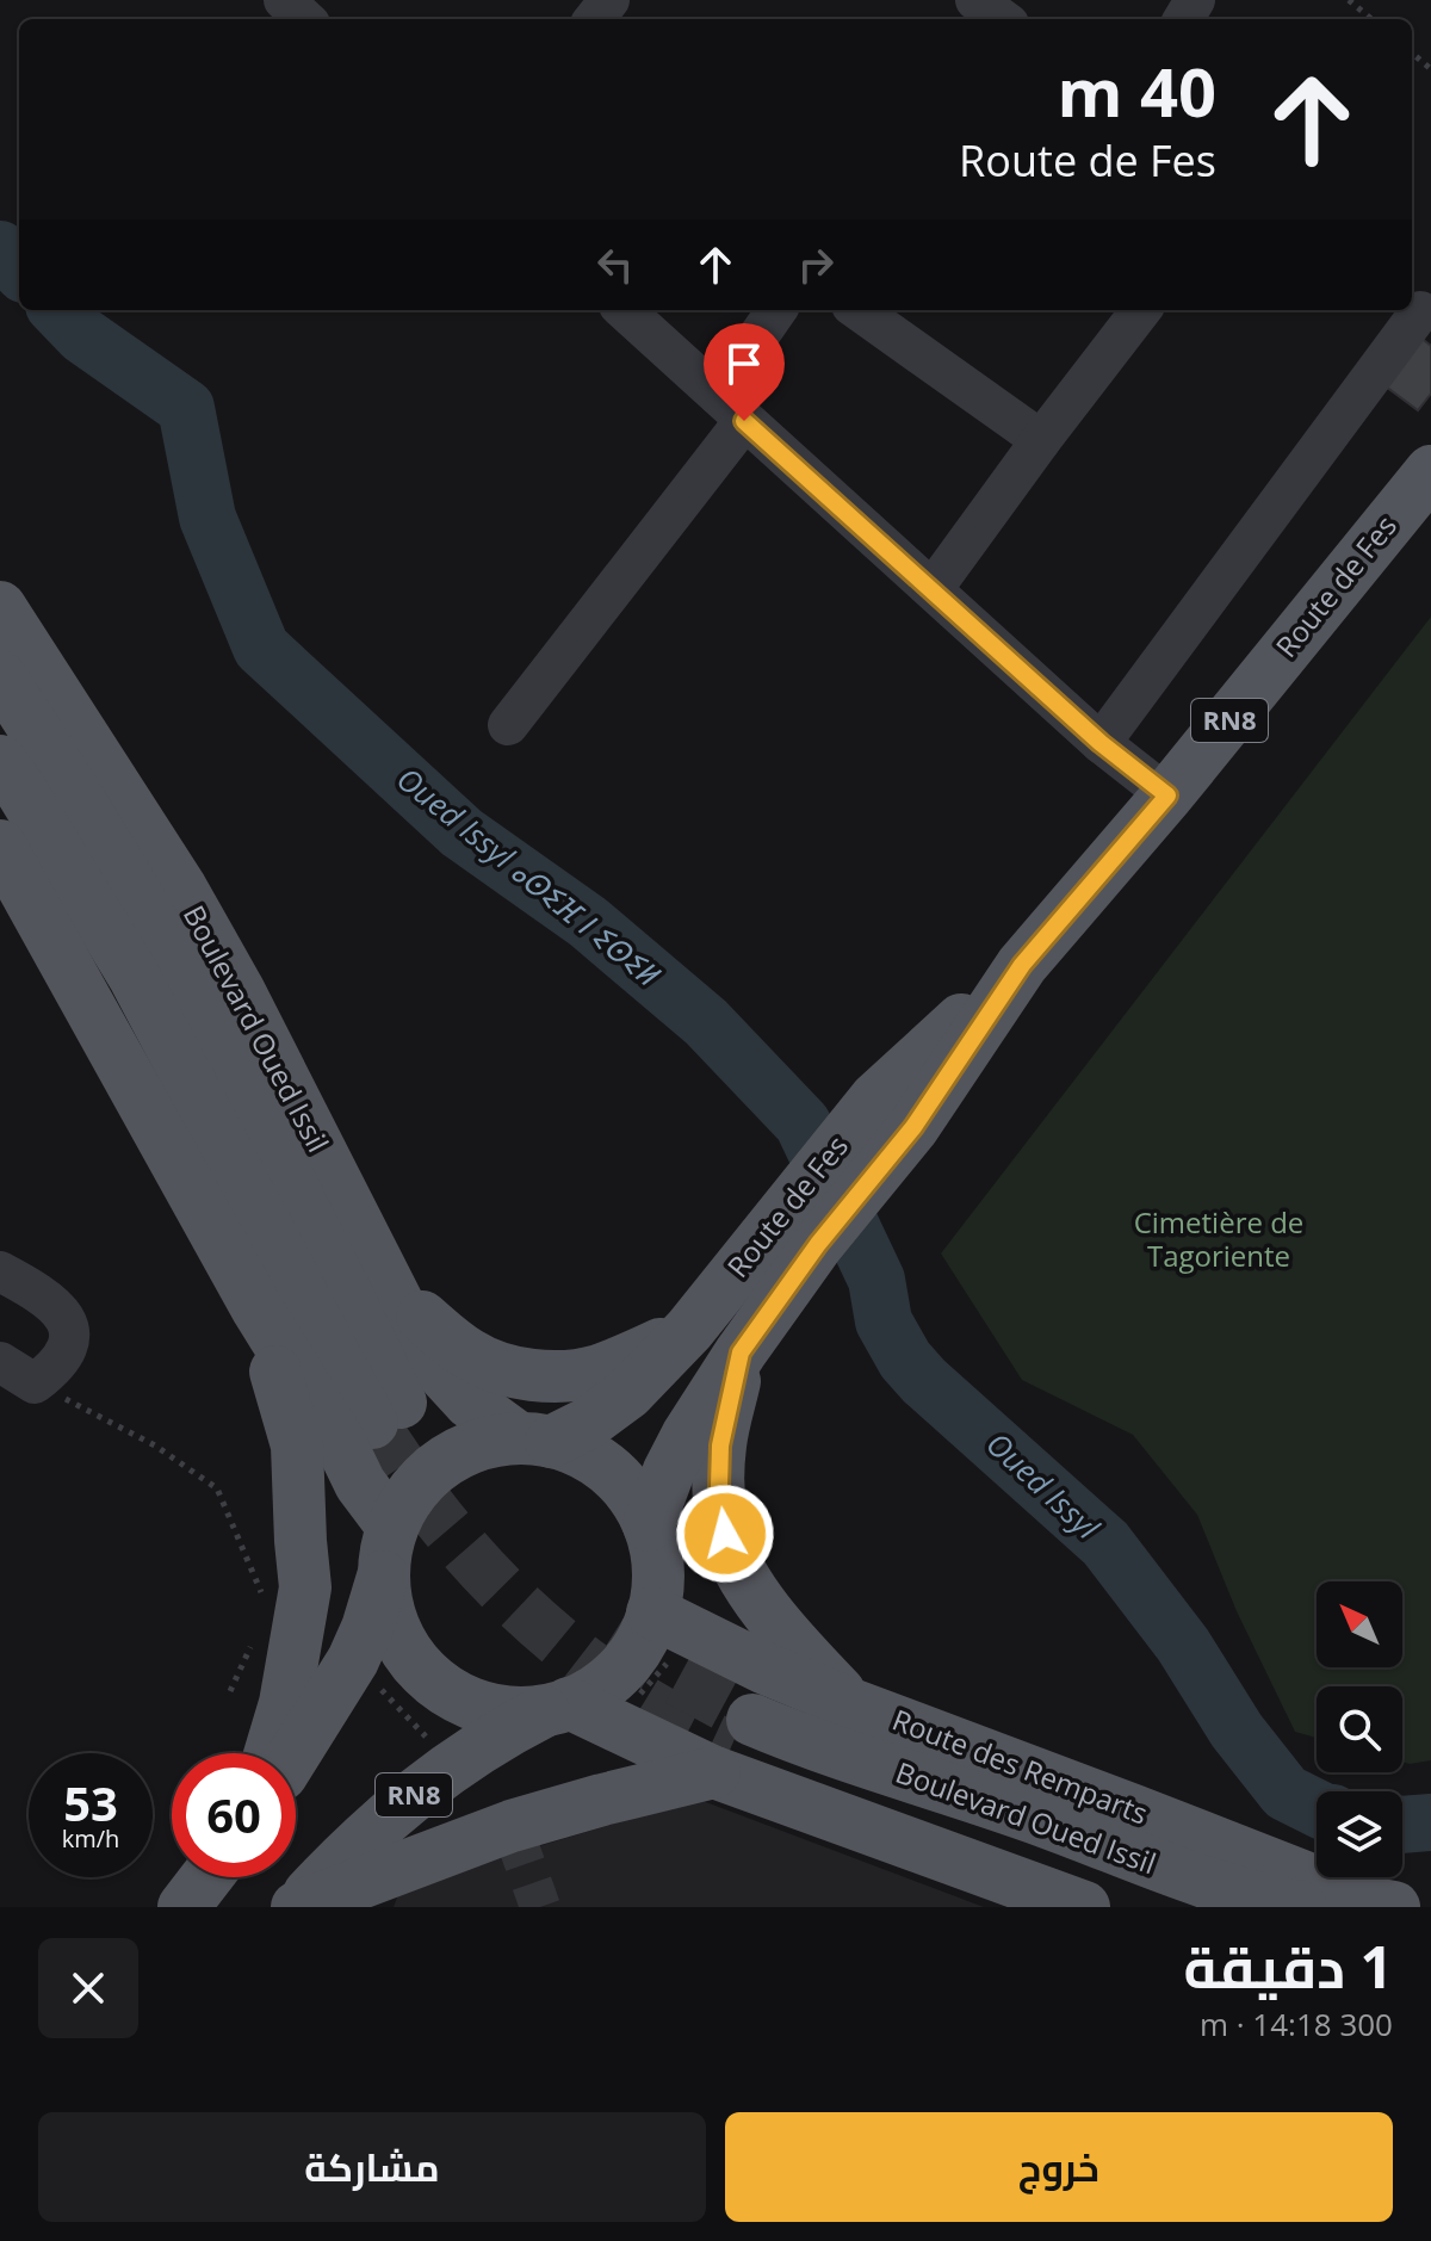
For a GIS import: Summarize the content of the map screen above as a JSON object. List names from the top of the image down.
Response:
{
  "streets": {
    "main road": [
      "Route de Fes",
      "RN8",
      "Boulevard Oued Issil",
      "Route des Remparts"
    ]
  },
  "crossings": [
    ["Route de Fes", "RN8"],
    ["Route de Fes", "Boulevard Oued Issil"],
    ["Route de Fes", "Route des Remparts"],
    ["RN8", "Boulevard Oued Issil"],
    ["RN8", "Route des Remparts"],
    ["Boulevard Oued Issil", "Route des Remparts"]
  ],
  "water": ["Oued Issyl ⴰⵙⵉⴼ ⵏ ⵉⵙⵉⵍ", "Oued Issyl"],
  "parks": ["Cimetière de Tagoriente"],
  "north": "top left",
  "page": {
    "turn": ["40 m", "Route de Fes"],
    "speed": "53 km/h",
    "limit": "60",
    "heading": ["1 دقيقة", "300 m · 14:18"],
    "buttons": ["خروج", "مشاركة"]
  }
}
